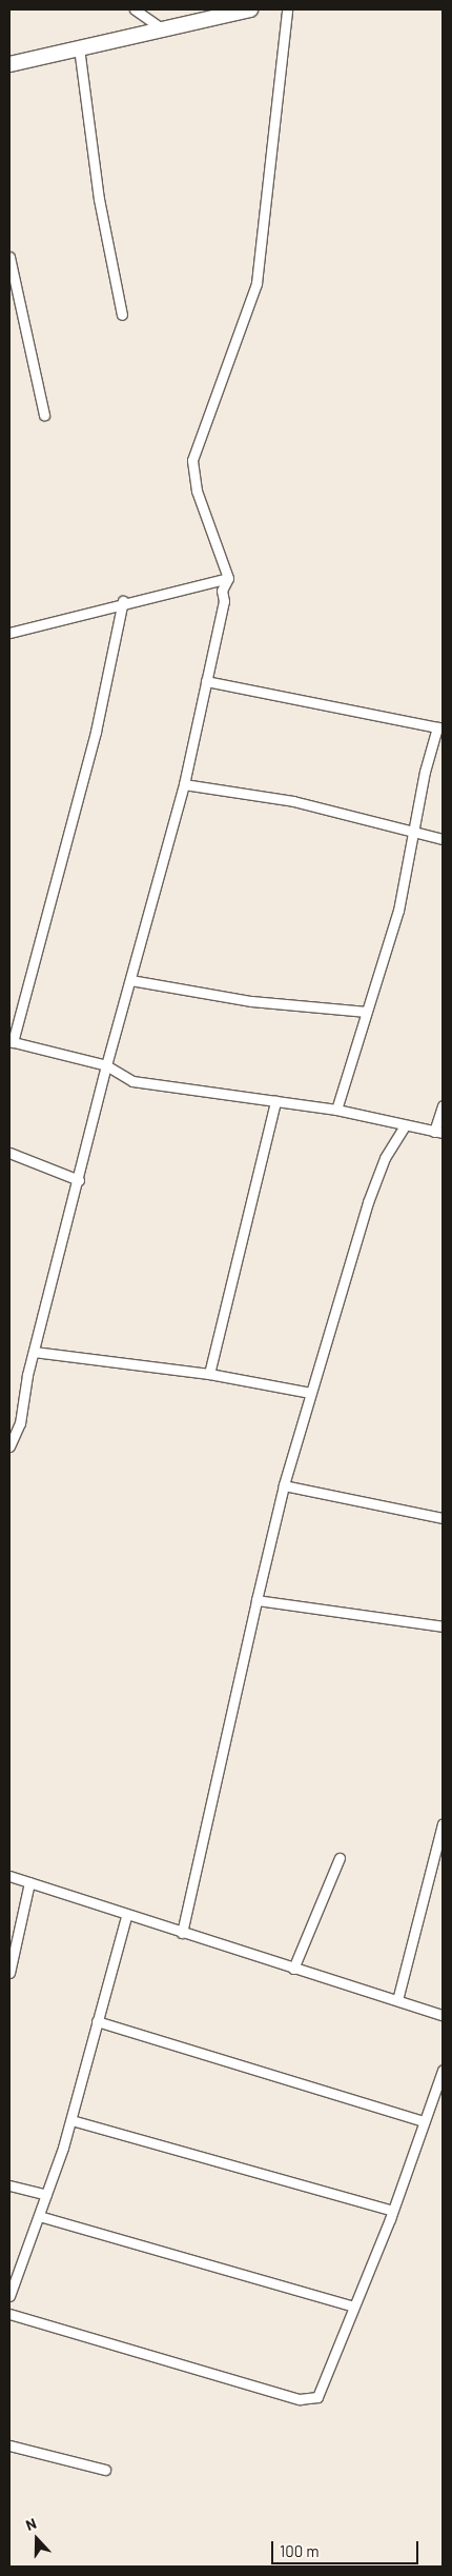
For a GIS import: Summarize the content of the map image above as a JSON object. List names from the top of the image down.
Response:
{
  "scale_bar": "100 m",
  "north": "top"
}
